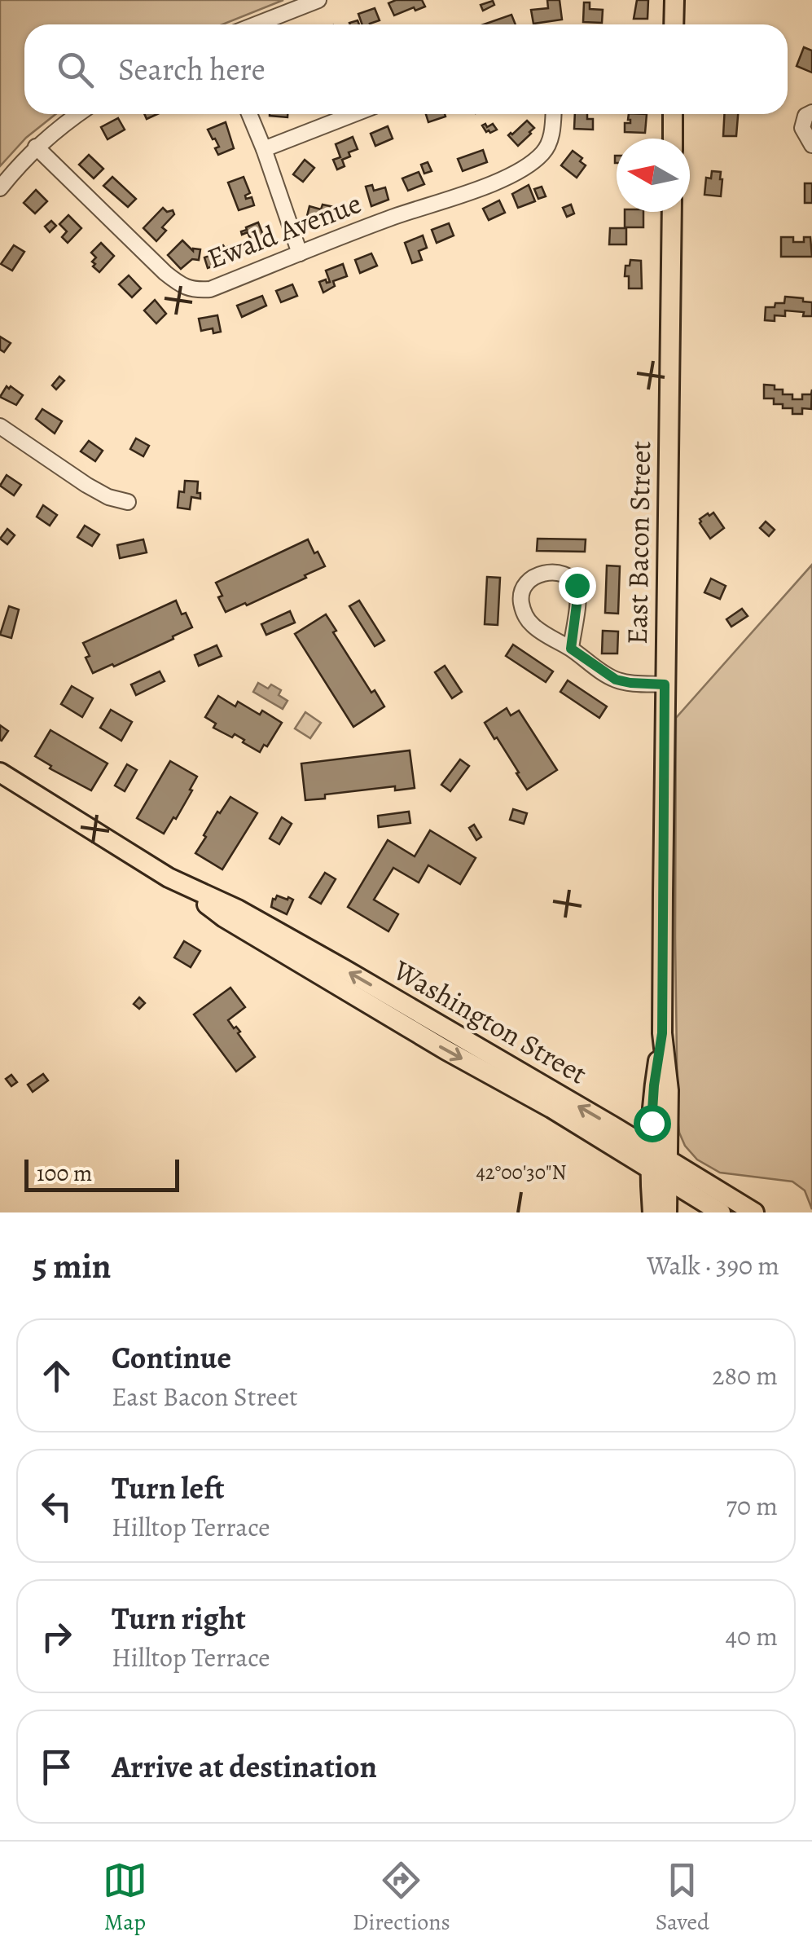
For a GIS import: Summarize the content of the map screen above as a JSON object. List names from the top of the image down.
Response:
{
  "streets": {
    "main road": ["East Bacon Street", "Washington Street"],
    "street": ["Ewald Avenue"]
  },
  "crossings": [
    ["East Bacon Street", "Washington Street"]
  ],
  "scale_bar": "100 m",
  "north": "left",
  "page": {
    "search": "Search here",
    "scale": "100 m",
    "heading": ["5 min", "Walk · 390 m"],
    "list": [
      ["Continue", "East Bacon Street", "280 m"],
      ["Turn left", "Hilltop Terrace", "70 m"],
      ["Turn right", "Hilltop Terrace", "40 m"],
      "Arrive at destination"
    ],
    "nav": ["Map", "Directions", "Saved"]
  },
  "coordinates": ["42°00'30\"N"]
}
